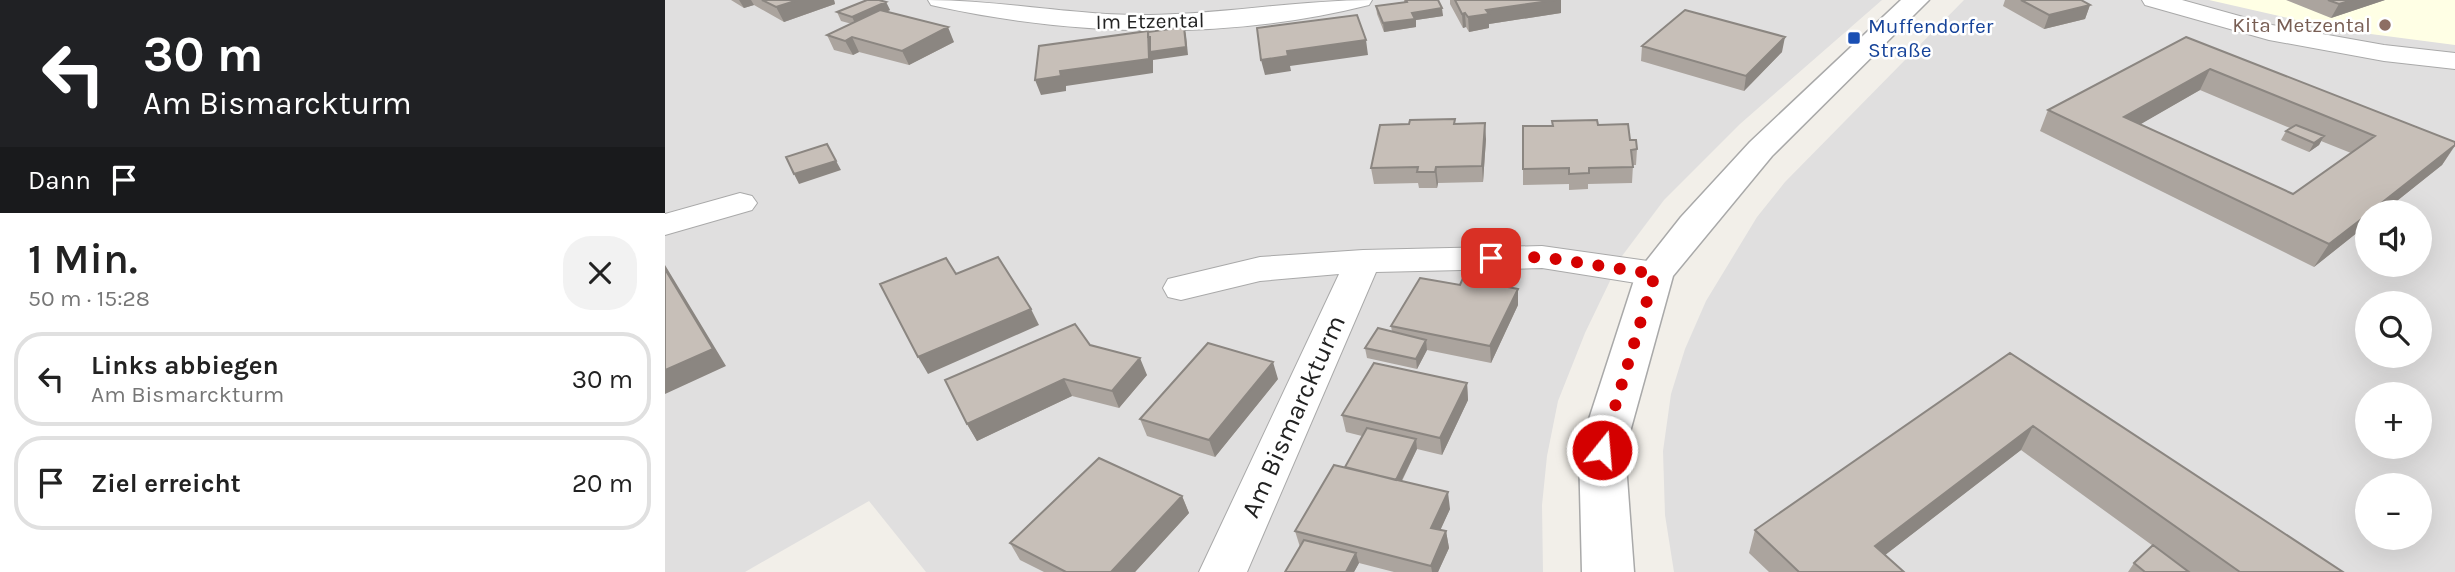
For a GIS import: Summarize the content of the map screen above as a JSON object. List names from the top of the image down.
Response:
{
  "streets": {
    "street": ["Im Etzental", "Am Bismarckturm"]
  },
  "places": {
    "other": ["Kita Metzental"],
    "transit": ["Muffendorfer Straße"]
  },
  "page": {
    "turn": ["30 m", "Am Bismarckturm"],
    "then": "Dann",
    "map_buttons": ["+", "−"],
    "heading": ["1 Min.", "50 m · 15:28"],
    "list": [
      {
        "name": "Links abbiegen",
        "note": "Am Bismarckturm",
        "value": "30 m"
      },
      {
        "name": "Ziel erreicht",
        "value": "20 m"
      }
    ]
  }
}
